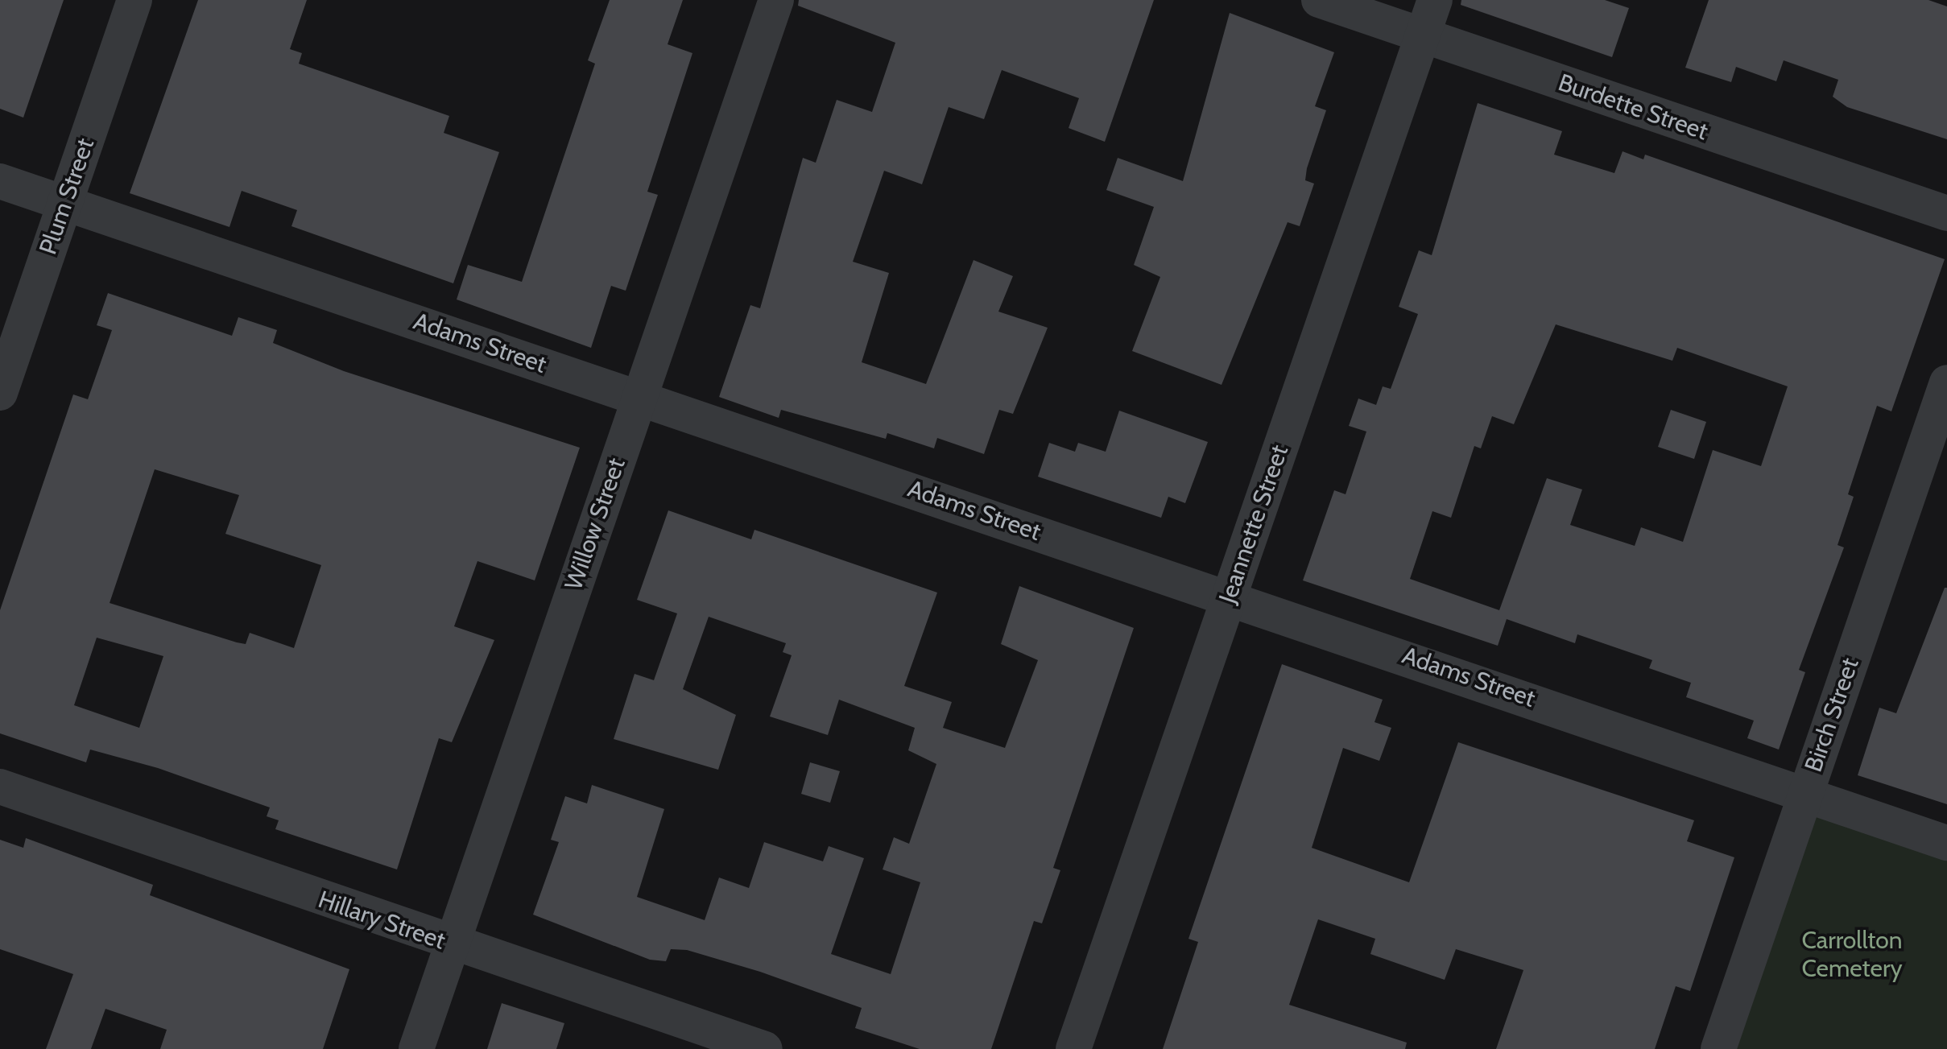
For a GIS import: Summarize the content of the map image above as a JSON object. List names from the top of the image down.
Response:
{
  "streets": {
    "street": [
      "Burdette Street",
      "Plum Street",
      "Adams Street",
      "Willow Street",
      "Jeannette Street",
      "Birch Street",
      "Hillary Street"
    ]
  },
  "crossings": [
    ["Burdette Street", "Jeannette Street"],
    ["Plum Street", "Adams Street"],
    ["Adams Street", "Willow Street"],
    ["Adams Street", "Jeannette Street"],
    ["Adams Street", "Birch Street"],
    ["Willow Street", "Hillary Street"]
  ],
  "parks": ["Carrollton Cemetery"]
}
